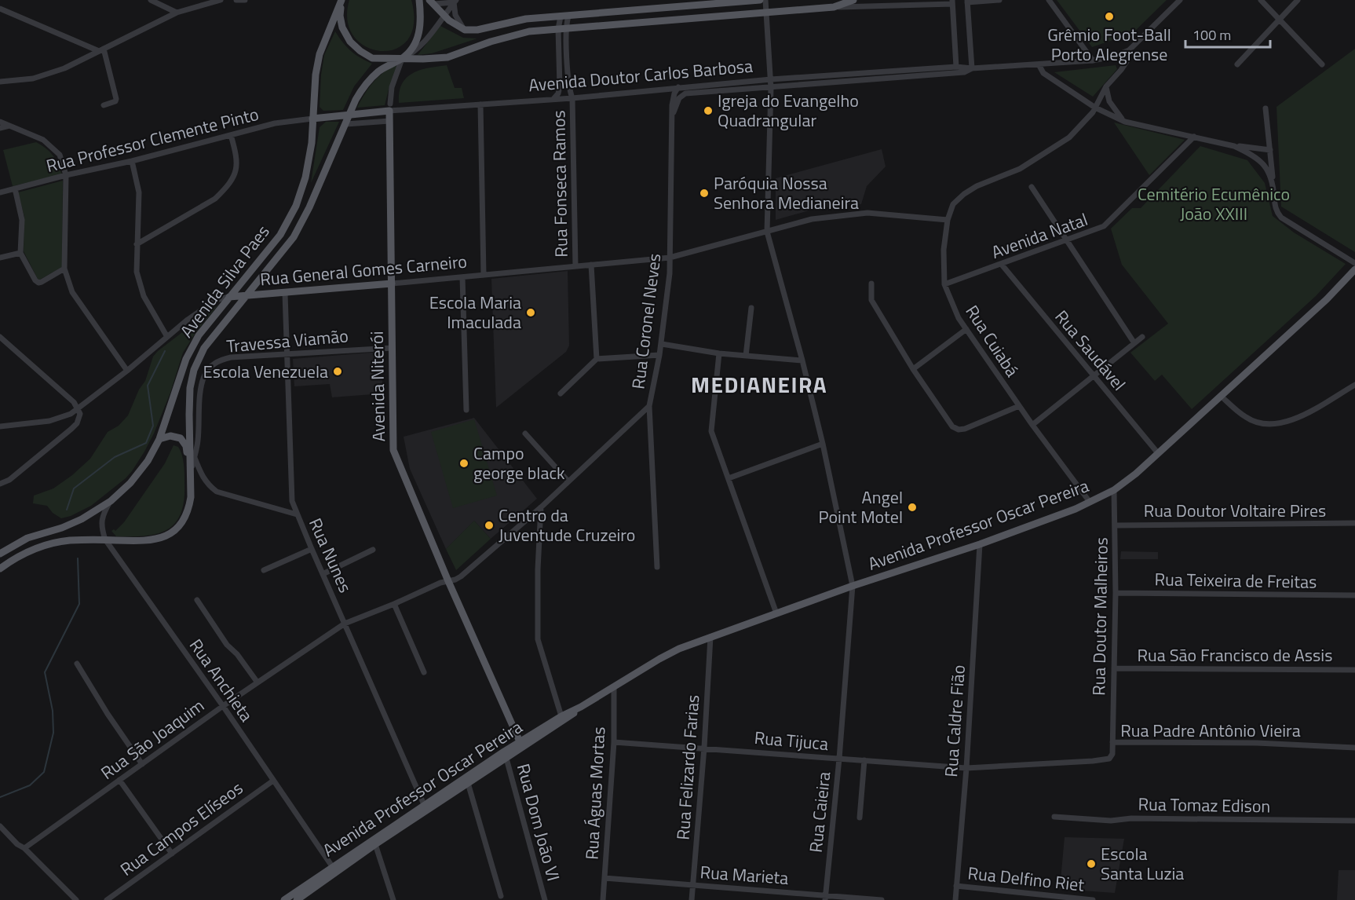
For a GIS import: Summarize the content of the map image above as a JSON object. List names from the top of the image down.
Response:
{
  "streets": {
    "main road": [
      "Avenida Doutor Carlos Barbosa",
      "Rua General Gomes Carneiro",
      "Avenida Silva Paes",
      "Avenida Niterói",
      "Avenida Professor Oscar Pereira"
    ],
    "street": [
      "Rua Professor Clemente Pinto",
      "Rua Fonseca Ramos",
      "Avenida Natal",
      "Rua Coronel Neves",
      "Travessa Viamão",
      "Rua Cuiabá",
      "Rua Saudável",
      "Rua Doutor Voltaire Pires",
      "Rua Nunes",
      "Rua Teixeira de Freitas",
      "Rua Doutor Malheiros",
      "Rua São Francisco de Assis",
      "Rua Anchieta",
      "Rua Caldre Fião",
      "Rua Padre Antônio Vieira",
      "Rua São Joaquim",
      "Rua Tijuca",
      "Rua Felizardo Farias",
      "Rua Águas Mortas",
      "Rua Tomaz Edison",
      "Rua Caieira",
      "Rua Dom João VI",
      "Rua Campos Elíseos",
      "Rua Marieta",
      "Rua Delfino Riet"
    ]
  },
  "crossings": [
    ["Avenida Doutor Carlos Barbosa", "Rua Professor Clemente Pinto"],
    ["Avenida Doutor Carlos Barbosa", "Rua Fonseca Ramos"],
    ["Avenida Doutor Carlos Barbosa", "Avenida Silva Paes"],
    ["Avenida Doutor Carlos Barbosa", "Rua Coronel Neves"],
    ["Avenida Doutor Carlos Barbosa", "Rua Cuiabá"],
    ["Avenida Doutor Carlos Barbosa", "Avenida Niterói"],
    ["Avenida Doutor Carlos Barbosa", "Rua Caieira"],
    ["Rua Professor Clemente Pinto", "Avenida Silva Paes"],
    ["Rua Fonseca Ramos", "Rua General Gomes Carneiro"],
    ["Avenida Natal", "Rua Cuiabá"],
    ["Avenida Natal", "Rua Saudável"],
    ["Rua General Gomes Carneiro", "Avenida Silva Paes"],
    ["Rua General Gomes Carneiro", "Rua Coronel Neves"],
    ["Rua General Gomes Carneiro", "Rua Cuiabá"],
    ["Rua General Gomes Carneiro", "Avenida Niterói"],
    ["Rua General Gomes Carneiro", "Rua Nunes"],
    ["Rua General Gomes Carneiro", "Rua Caieira"],
    ["Avenida Silva Paes", "Travessa Viamão"],
    ["Avenida Silva Paes", "Avenida Niterói"],
    ["Avenida Silva Paes", "Rua Anchieta"],
    ["Rua Coronel Neves", "Avenida Niterói"],
    ["Rua Coronel Neves", "Rua Nunes"],
    ["Rua Coronel Neves", "Rua São Joaquim"],
    ["Travessa Viamão", "Avenida Niterói"],
    ["Travessa Viamão", "Rua Nunes"],
    ["Rua Cuiabá", "Avenida Professor Oscar Pereira"],
    ["Rua Saudável", "Avenida Professor Oscar Pereira"],
    ["Avenida Niterói", "Avenida Professor Oscar Pereira"],
    ["Rua Doutor Voltaire Pires", "Rua Doutor Malheiros"],
    ["Avenida Professor Oscar Pereira", "Rua Nunes"],
    ["Avenida Professor Oscar Pereira", "Rua Doutor Malheiros"],
    ["Avenida Professor Oscar Pereira", "Rua Anchieta"],
    ["Avenida Professor Oscar Pereira", "Rua Caldre Fião"],
    ["Avenida Professor Oscar Pereira", "Rua Felizardo Farias"],
    ["Avenida Professor Oscar Pereira", "Rua Águas Mortas"],
    ["Avenida Professor Oscar Pereira", "Rua Caieira"],
    ["Avenida Professor Oscar Pereira", "Rua Dom João VI"],
    ["Rua Nunes", "Rua São Joaquim"],
    ["Rua Teixeira de Freitas", "Rua Doutor Malheiros"],
    ["Rua Doutor Malheiros", "Rua São Francisco de Assis"],
    ["Rua Doutor Malheiros", "Rua Padre Antônio Vieira"],
    ["Rua Anchieta", "Rua São Joaquim"],
    ["Rua Anchieta", "Rua Campos Elíseos"],
    ["Rua Caldre Fião", "Rua Padre Antônio Vieira"],
    ["Rua Caldre Fião", "Rua Tijuca"],
    ["Rua Caldre Fião", "Rua Delfino Riet"],
    ["Rua Padre Antônio Vieira", "Rua Tijuca"],
    ["Rua Tijuca", "Rua Felizardo Farias"],
    ["Rua Tijuca", "Rua Águas Mortas"],
    ["Rua Tijuca", "Rua Caieira"],
    ["Rua Felizardo Farias", "Rua Marieta"],
    ["Rua Águas Mortas", "Rua Marieta"],
    ["Rua Caieira", "Rua Marieta"]
  ],
  "districts": ["MEDIANEIRA"],
  "parks": ["Cemitério Ecumênico João XXIII"],
  "places": [
    "Grêmio Foot-Ball Porto Alegrense",
    "Igreja do Evangelho Quadrangular",
    "Paróquia Nossa Senhora Medianeira",
    "Escola Maria Imaculada",
    "Escola Venezuela",
    "Campo george black",
    "Angel Point Motel",
    "Centro da Juventude Cruzeiro",
    "Escola Santa Luzia"
  ],
  "scale_bar": "100 m"
}
